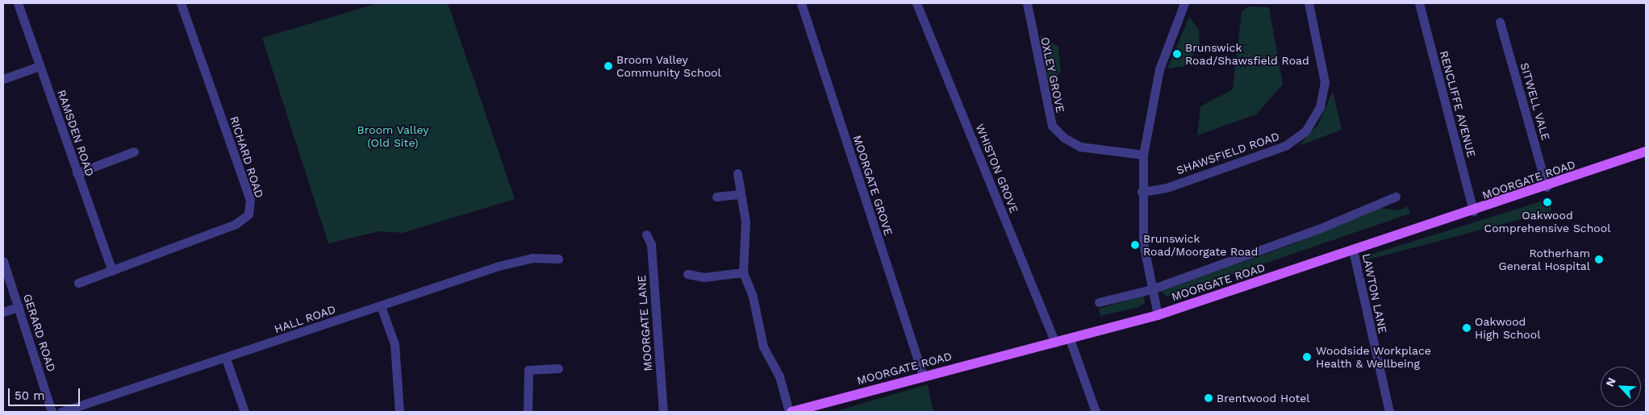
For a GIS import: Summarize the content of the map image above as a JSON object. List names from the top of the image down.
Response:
{
  "streets": {
    "main road": ["MOORGATE ROAD"],
    "street": [
      "OXLEY GROVE",
      "SITWELL VALE",
      "RENCLIFFE AVENUE",
      "RAMSDEN ROAD",
      "SHAWSFIELD ROAD",
      "RICHARD ROAD",
      "WHISTON GROVE",
      "MOORGATE GROVE",
      "LAWTON LANE",
      "HALL ROAD",
      "MOORGATE LANE",
      "GERARD ROAD"
    ]
  },
  "crossings": [
    ["SITWELL VALE", "MOORGATE ROAD"],
    ["RENCLIFFE AVENUE", "MOORGATE ROAD"],
    ["RAMSDEN ROAD", "RICHARD ROAD"],
    ["WHISTON GROVE", "MOORGATE ROAD"],
    ["MOORGATE ROAD", "MOORGATE GROVE"],
    ["MOORGATE ROAD", "LAWTON LANE"]
  ],
  "parks": ["Broom Valley (Old Site)"],
  "places": [
    "Brunswick Road/Shawsfield Road",
    "Broom Valley Community School",
    "Oakwood Comprehensive School",
    "Brunswick Road/Moorgate Road",
    "Rotherham General Hospital",
    "Oakwood High School",
    "Woodside Workplace Health & Wellbeing",
    "Brentwood Hotel"
  ],
  "scale_bar": "50 m",
  "north": "top left"
}
